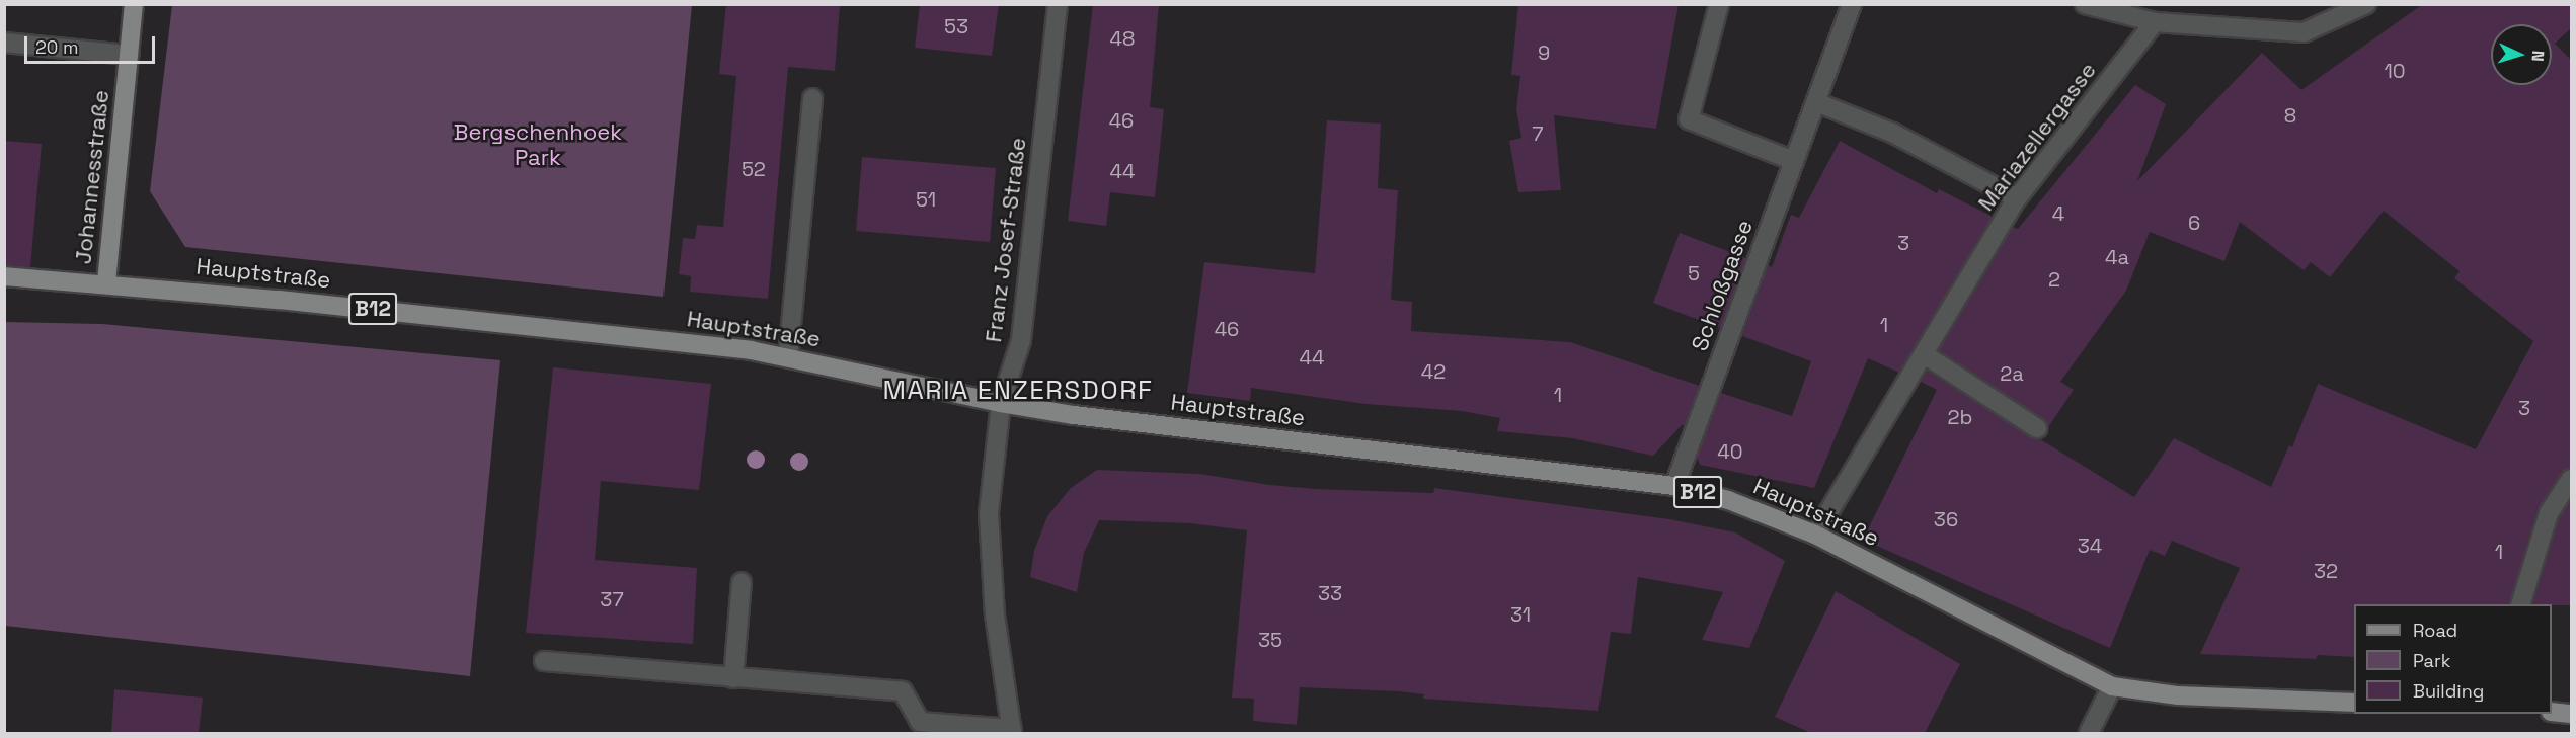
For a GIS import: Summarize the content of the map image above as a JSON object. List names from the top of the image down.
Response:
{
  "streets": {
    "main road": ["Johannesstraße", "Hauptstraße", "B12"],
    "street": ["Mariazellergasse", "Franz Josef-Straße", "Schloßgasse"]
  },
  "crossings": [
    ["Mariazellergasse", "Hauptstraße"],
    ["Johannesstraße", "Hauptstraße"],
    ["Franz Josef-Straße", "Hauptstraße"],
    ["Hauptstraße", "Schloßgasse"]
  ],
  "districts": ["MARIA ENZERSDORF"],
  "parks": ["Bergschenhoek Park"],
  "house_numbers": [
    "53",
    "48",
    "9",
    "10",
    "8",
    "46",
    "7",
    "52",
    "44",
    "51",
    "4",
    "6",
    "3",
    "4a",
    "5",
    "2",
    "1",
    "46",
    "44",
    "42",
    "2a",
    "1",
    "3",
    "2b",
    "40",
    "36",
    "34",
    "1",
    "32",
    "33",
    "37",
    "31",
    "35"
  ],
  "legend": ["Road", "Park", "Building"],
  "scale_bar": "20 m",
  "north": "right"
}
